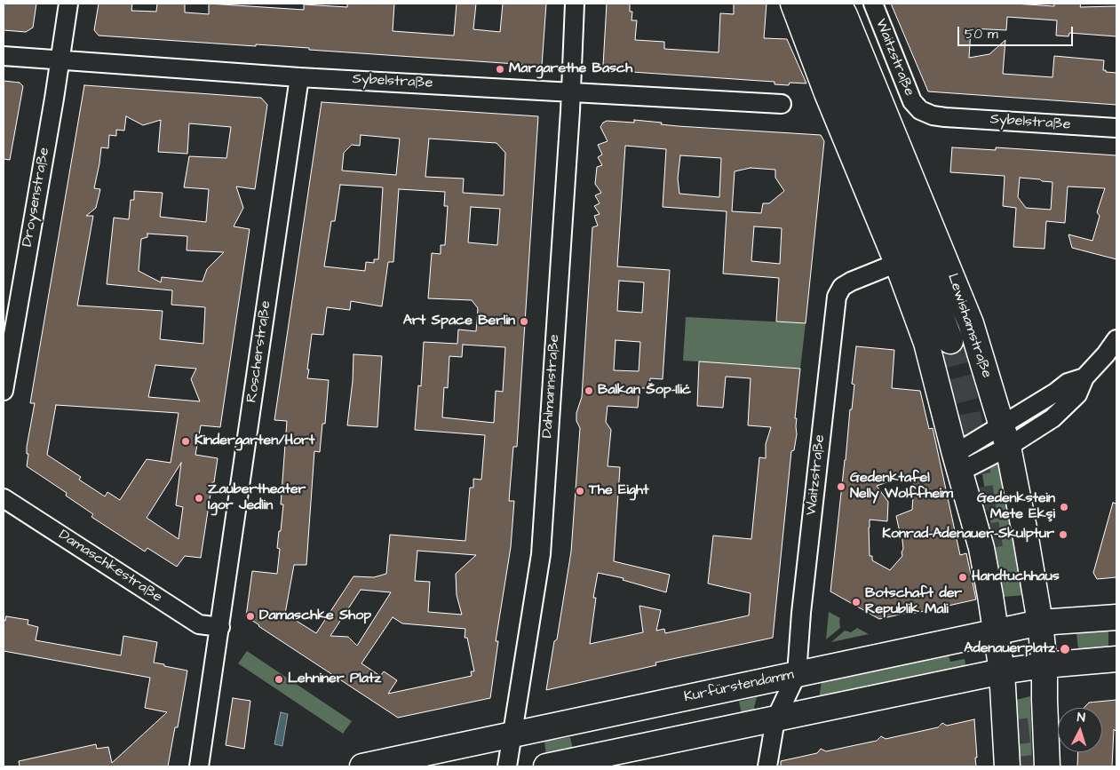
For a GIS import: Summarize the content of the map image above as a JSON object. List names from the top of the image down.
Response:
{
  "streets": {
    "main road": ["Lewishamstraße", "Kurfürstendamm"],
    "street": [
      "Waitzstraße",
      "Sybelstraße",
      "Droysenstraße",
      "Roscherstraße",
      "Dahlmannstraße",
      "Damaschkestraße"
    ]
  },
  "crossings": [
    ["Waitzstraße", "Sybelstraße"],
    ["Waitzstraße", "Kurfürstendamm"],
    ["Sybelstraße", "Droysenstraße"],
    ["Sybelstraße", "Roscherstraße"],
    ["Sybelstraße", "Dahlmannstraße"],
    ["Lewishamstraße", "Kurfürstendamm"],
    ["Roscherstraße", "Damaschkestraße"],
    ["Dahlmannstraße", "Kurfürstendamm"]
  ],
  "places": [
    "Margarethe Basch",
    "Art Space Berlin",
    "Balkan Šop-Ilić",
    "Kindergarten/Hort",
    "Gedenktafel Nelly Wolffheim",
    "The Eight",
    "Zaubertheater Igor Jedlin",
    "Gedenkstein Mete Ekşi",
    "Konrad-Adenauer-Skulptur",
    "Handtuchhaus",
    "Botschaft der Republik Mali",
    "Damaschke Shop",
    "Adenauerplatz",
    "Lehniner Platz"
  ],
  "scale_bar": "50 m",
  "north": "top"
}
